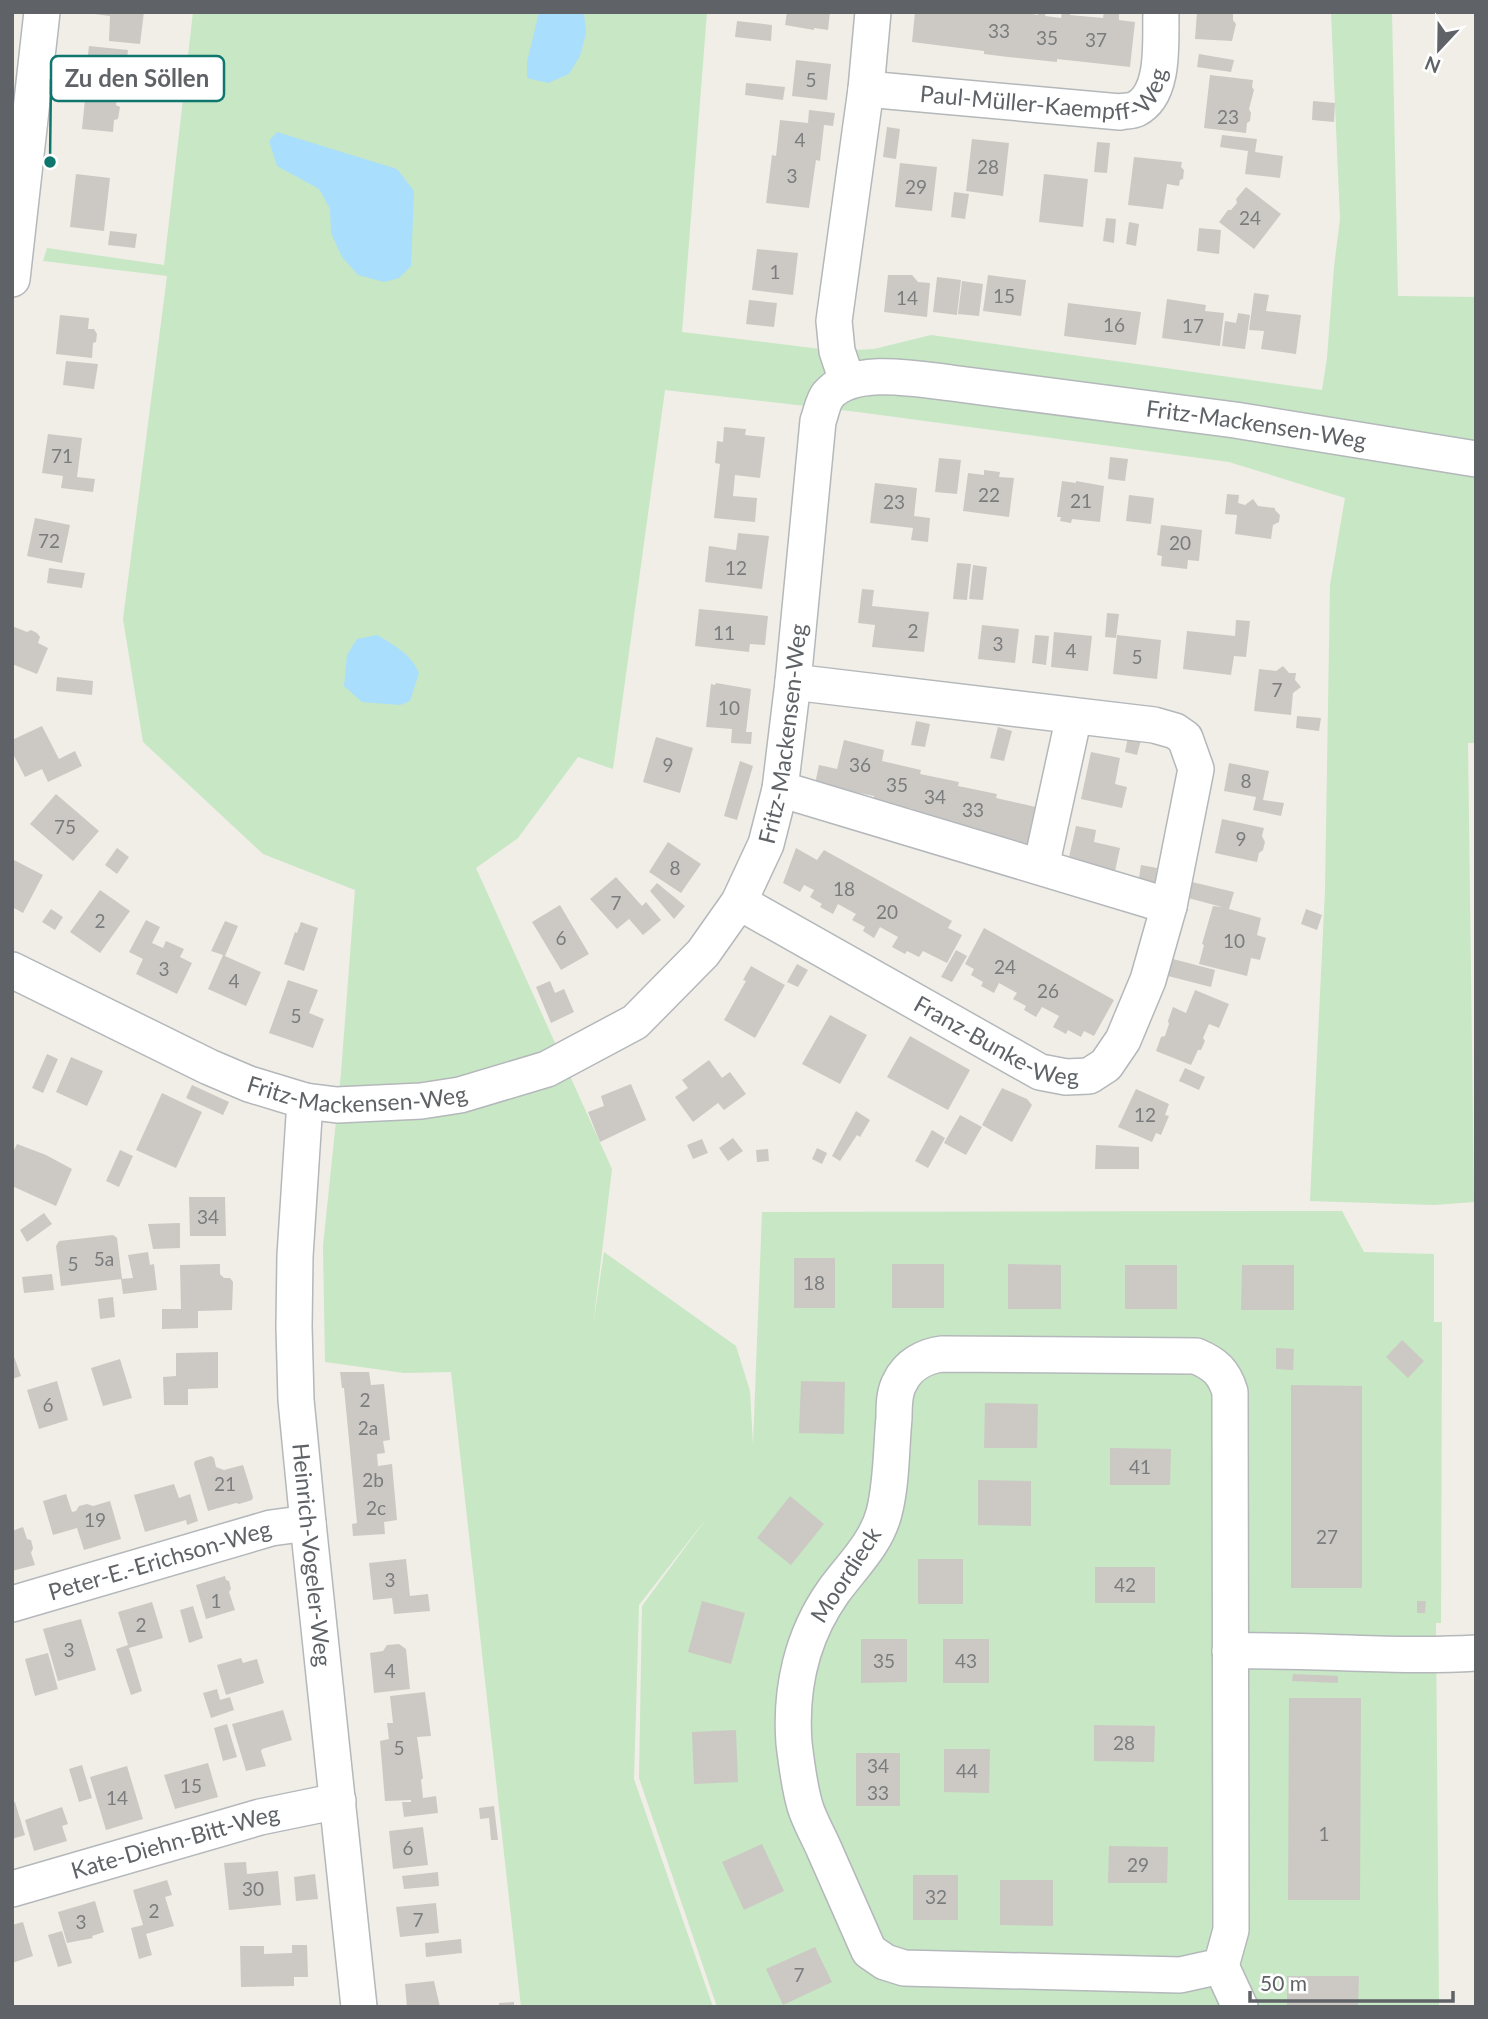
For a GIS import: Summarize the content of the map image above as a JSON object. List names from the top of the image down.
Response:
{
  "streets": {
    "street": [
      "Paul-Müller-Kaempff-Weg",
      "Fritz-Mackensen-Weg",
      "Franz-Bunke-Weg",
      "Heinrich-Vogeler-Weg",
      "Peter-E.-Erichson-Weg",
      "Moordieck",
      "Kate-Diehn-Bitt-Weg"
    ]
  },
  "crossings": [
    ["Paul-Müller-Kaempff-Weg", "Fritz-Mackensen-Weg"],
    ["Fritz-Mackensen-Weg", "Franz-Bunke-Weg"],
    ["Fritz-Mackensen-Weg", "Heinrich-Vogeler-Weg"],
    ["Heinrich-Vogeler-Weg", "Peter-E.-Erichson-Weg"],
    ["Heinrich-Vogeler-Weg", "Kate-Diehn-Bitt-Weg"]
  ],
  "places": ["Zu den Söllen"],
  "house_numbers": [
    "33",
    "35",
    "37",
    "5",
    "23",
    "4",
    "28",
    "3",
    "29",
    "24",
    "1",
    "15",
    "14",
    "16",
    "17",
    "71",
    "22",
    "21",
    "23",
    "72",
    "20",
    "12",
    "2",
    "11",
    "3",
    "4",
    "5",
    "7",
    "10",
    "9",
    "36",
    "8",
    "35",
    "34",
    "33",
    "75",
    "9",
    "8",
    "18",
    "7",
    "20",
    "2",
    "6",
    "10",
    "24",
    "3",
    "4",
    "26",
    "5",
    "12",
    "34",
    "5a",
    "5",
    "18",
    "2",
    "6",
    "2a",
    "41",
    "2b",
    "21",
    "2c",
    "19",
    "27",
    "3",
    "42",
    "1",
    "2",
    "3",
    "35",
    "43",
    "4",
    "28",
    "5",
    "34",
    "44",
    "15",
    "33",
    "14",
    "1",
    "6",
    "29",
    "30",
    "32",
    "2",
    "7",
    "3",
    "7"
  ],
  "scale_bar": "50 m",
  "north": "bottom"
}
